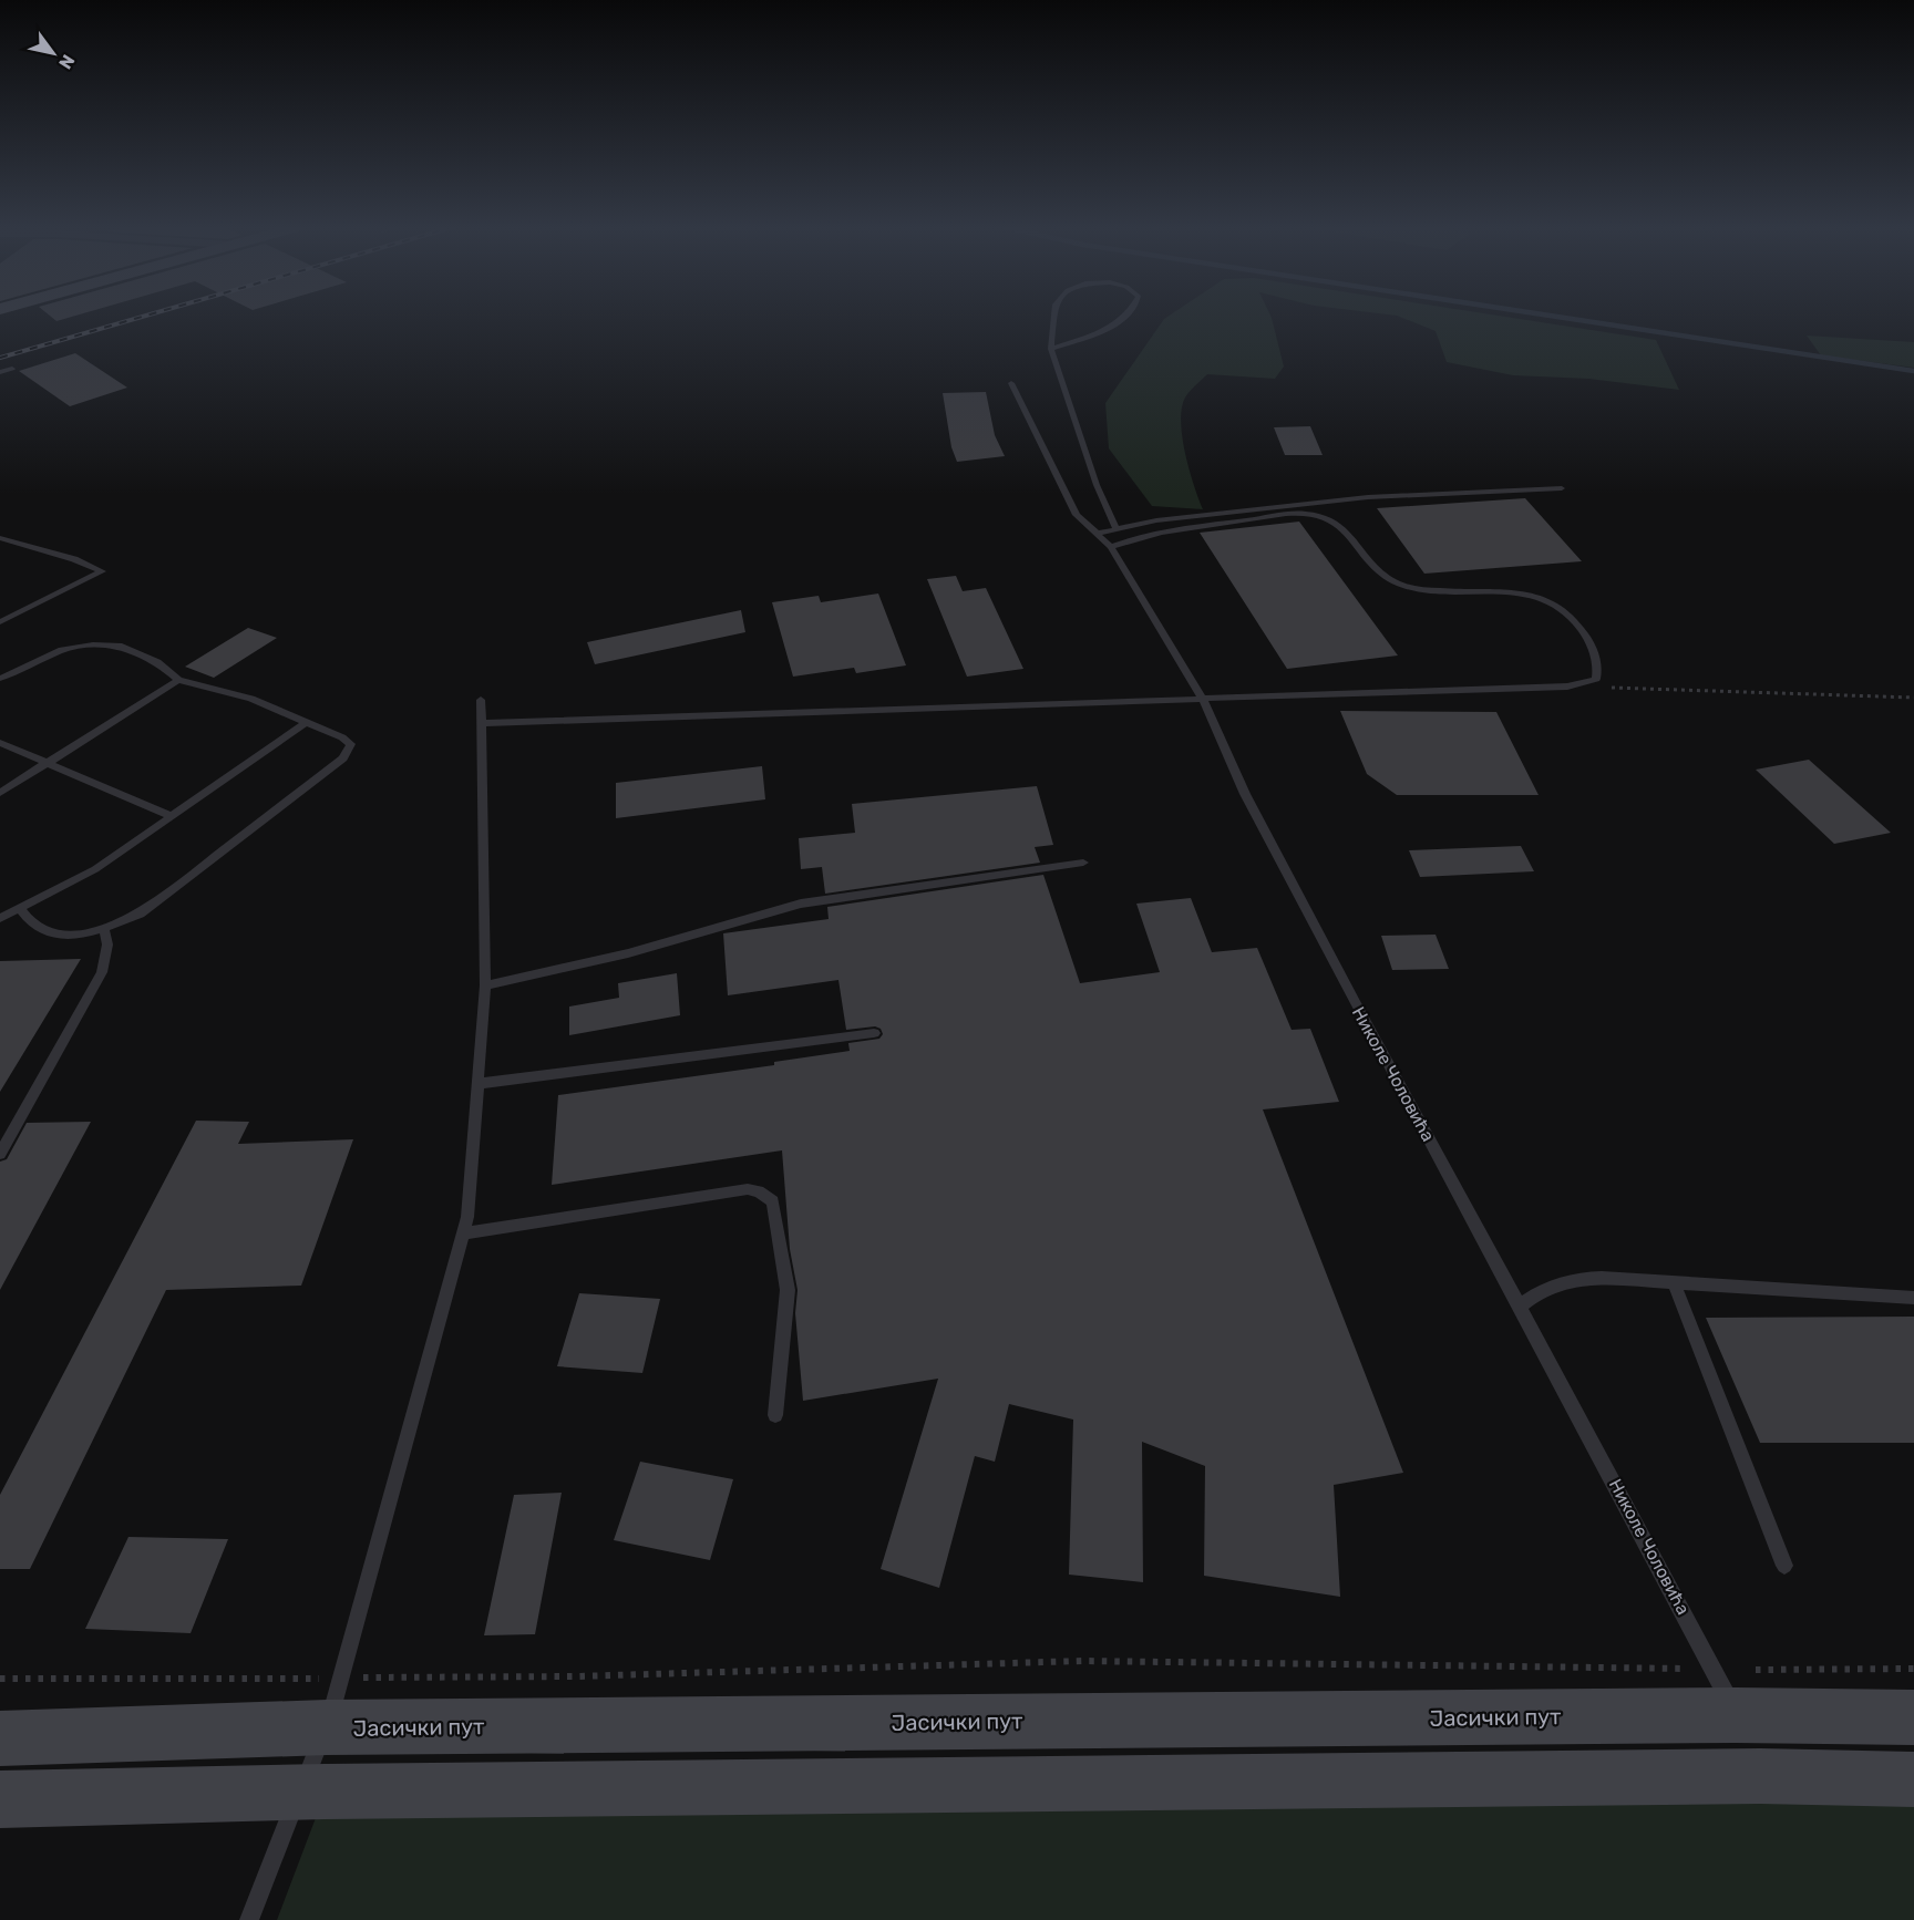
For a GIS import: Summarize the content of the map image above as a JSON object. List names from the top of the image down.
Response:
{
  "streets": {
    "main road": ["Јасички пут"],
    "lane": ["Николе Чоловића"]
  },
  "crossings": [
    ["Николе Чоловића", "Јасички пут"]
  ],
  "north": "bottom right"
}
